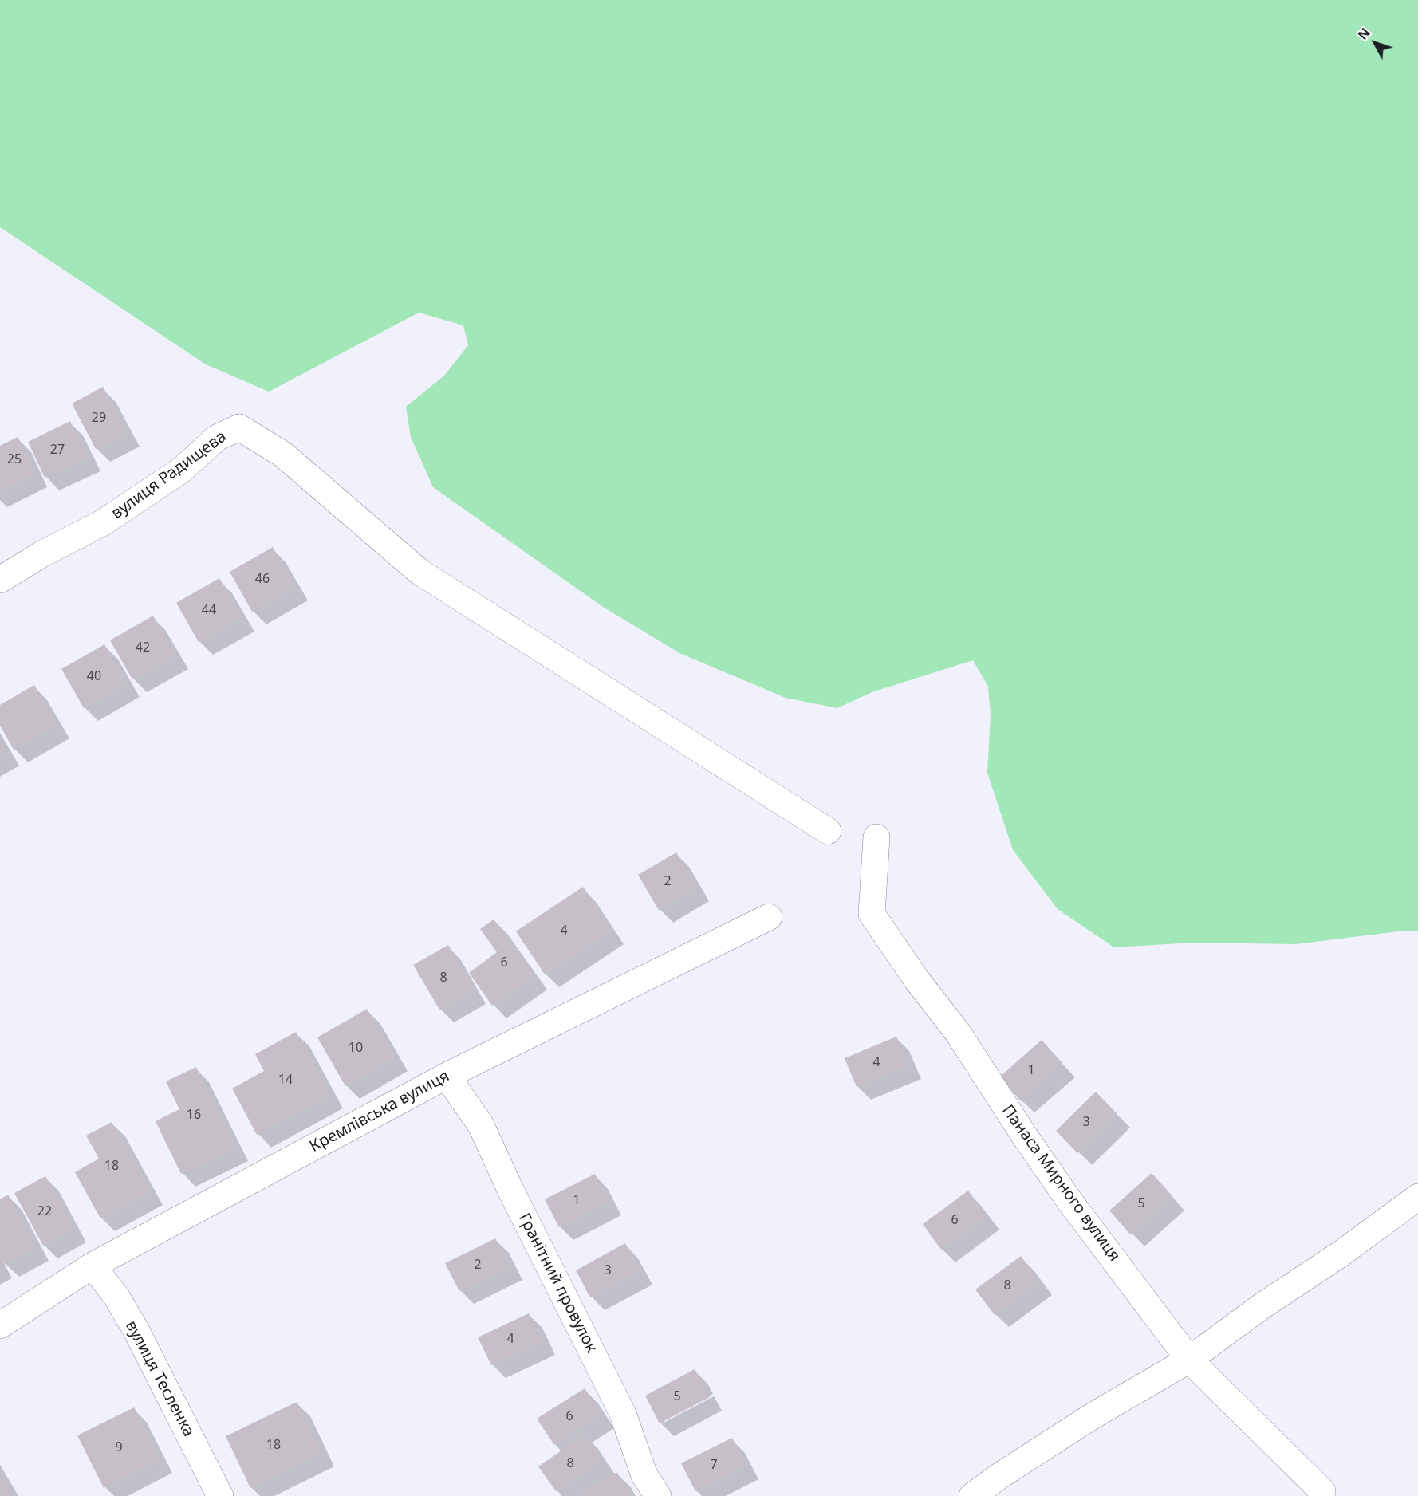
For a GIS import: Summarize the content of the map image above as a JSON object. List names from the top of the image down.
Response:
{
  "streets": {
    "street": [
      "вулиця Радищева",
      "Кремлівська вулиця",
      "Панаса Мирного вулиця",
      "Гранітний провулок",
      "вулиця Тесленка"
    ]
  },
  "crossings": [
    ["Кремлівська вулиця", "Гранітний провулок"],
    ["Кремлівська вулиця", "вулиця Тесленка"]
  ],
  "house_numbers": [
    "29",
    "27",
    "25",
    "46",
    "44",
    "42",
    "40",
    "2",
    "4",
    "6",
    "8",
    "10",
    "4",
    "1",
    "14",
    "16",
    "3",
    "18",
    "1",
    "5",
    "22",
    "6",
    "2",
    "3",
    "8",
    "4",
    "5",
    "6",
    "18",
    "9",
    "8",
    "7"
  ],
  "north": "top left"
}
